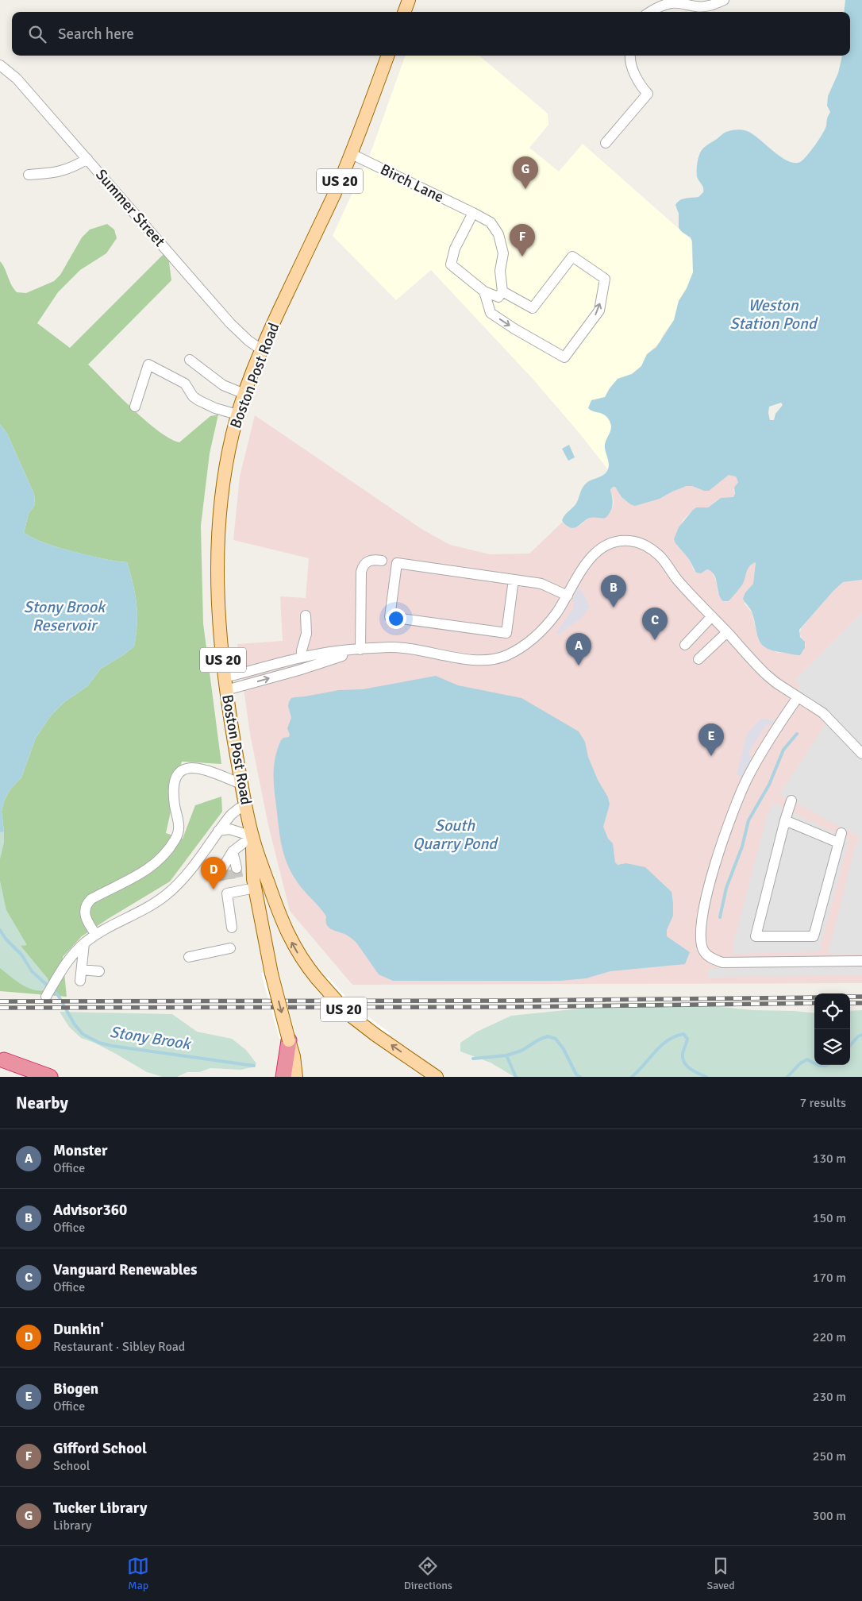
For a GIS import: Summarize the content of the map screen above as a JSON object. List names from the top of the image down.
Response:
{
  "streets": {
    "main road": ["US 20", "Boston Post Road"],
    "street": ["Birch Lane", "Summer Street"]
  },
  "crossings": [
    ["US 20", "Boston Post Road"],
    ["Birch Lane", "Boston Post Road"],
    ["Summer Street", "Boston Post Road"]
  ],
  "water": [
    "Weston Station Pond",
    "Stony Brook Reservoir",
    "South Quarry Pond",
    "Stony Brook"
  ],
  "page": {
    "search": "Search here",
    "pins": [
      "G",
      "F",
      "B",
      "C",
      "A",
      "E",
      "D"
    ],
    "heading": ["Nearby", "7 results"],
    "list": [
      {
        "mark": "A",
        "name": "Monster",
        "note": "Office",
        "value": "130 m"
      },
      {
        "mark": "B",
        "name": "Advisor360",
        "note": "Office",
        "value": "150 m"
      },
      {
        "mark": "C",
        "name": "Vanguard Renewables",
        "note": "Office",
        "value": "170 m"
      },
      {
        "mark": "D",
        "name": "Dunkin'",
        "note": "Restaurant · Sibley Road",
        "value": "220 m"
      },
      {
        "mark": "E",
        "name": "Biogen",
        "note": "Office",
        "value": "230 m"
      },
      {
        "mark": "F",
        "name": "Gifford School",
        "note": "School",
        "value": "250 m"
      },
      {
        "mark": "G",
        "name": "Tucker Library",
        "note": "Library",
        "value": "300 m"
      }
    ],
    "nav": ["Map", "Directions", "Saved"]
  }
}
